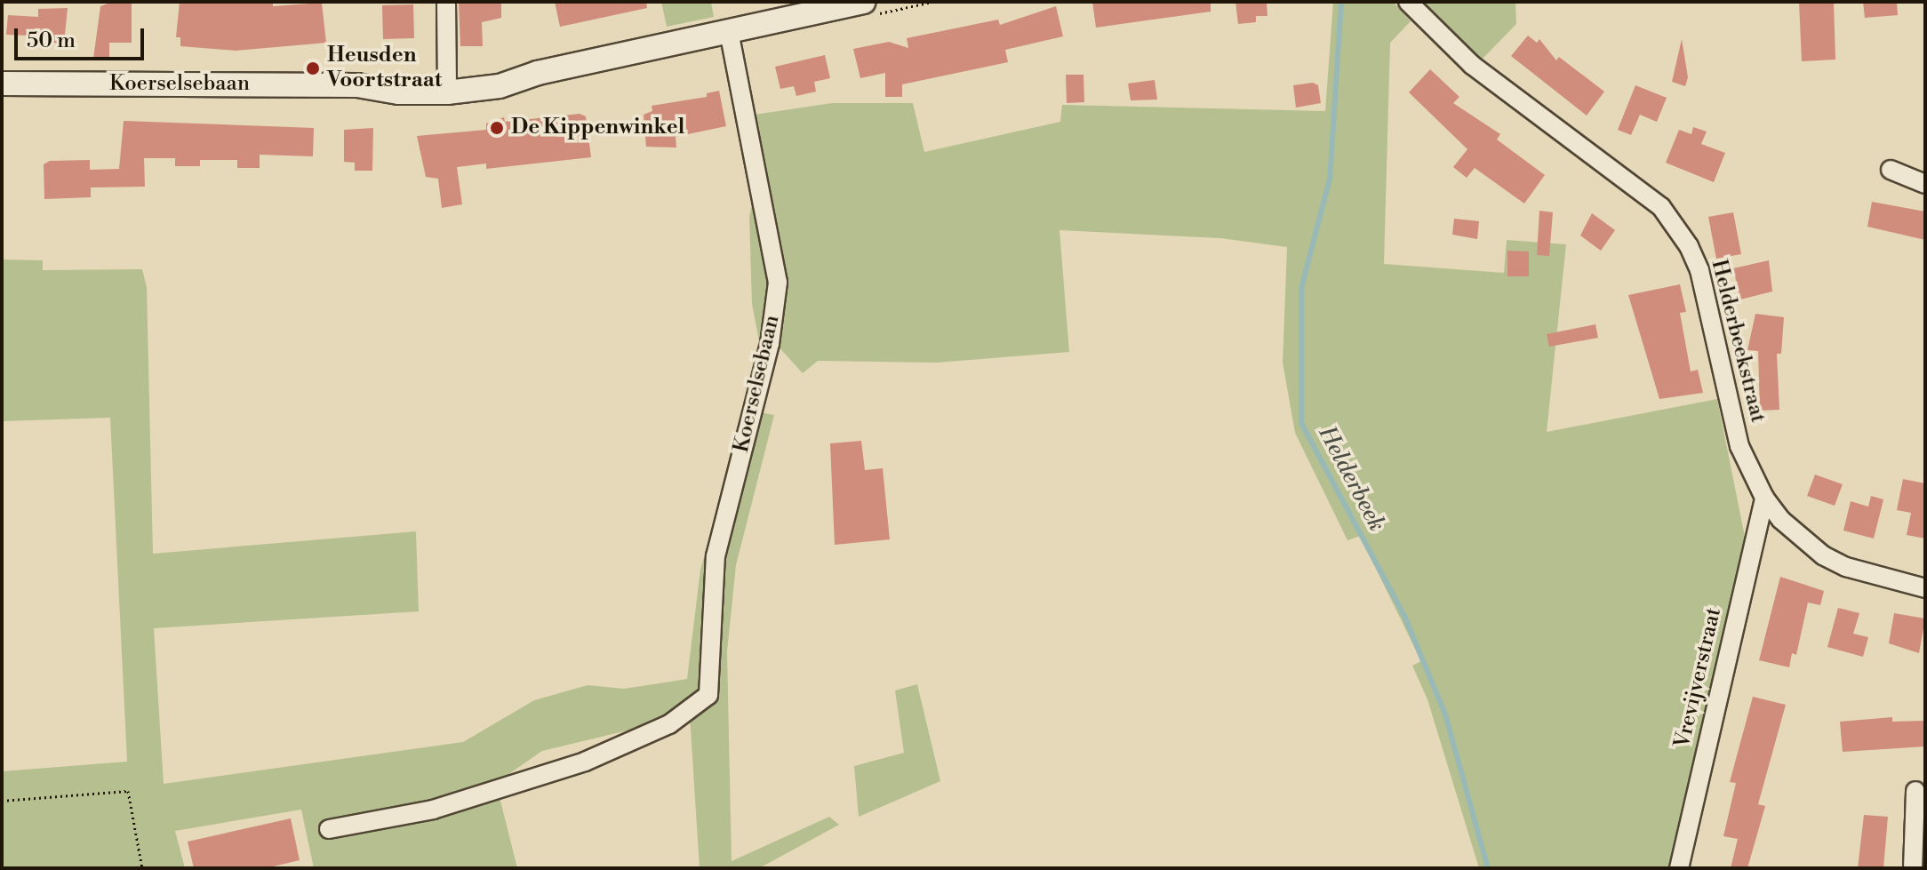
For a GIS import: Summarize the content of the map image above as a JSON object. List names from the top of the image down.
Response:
{
  "streets": {
    "street": ["Koerselsebaan", "Helderbeekstraat", "Vrevijverstraat"]
  },
  "crossings": [
    ["Helderbeekstraat", "Vrevijverstraat"]
  ],
  "water": ["Helderbeek"],
  "places": ["Heusden Voortstraat", "De Kippenwinkel"],
  "scale_bar": "50 m"
}
